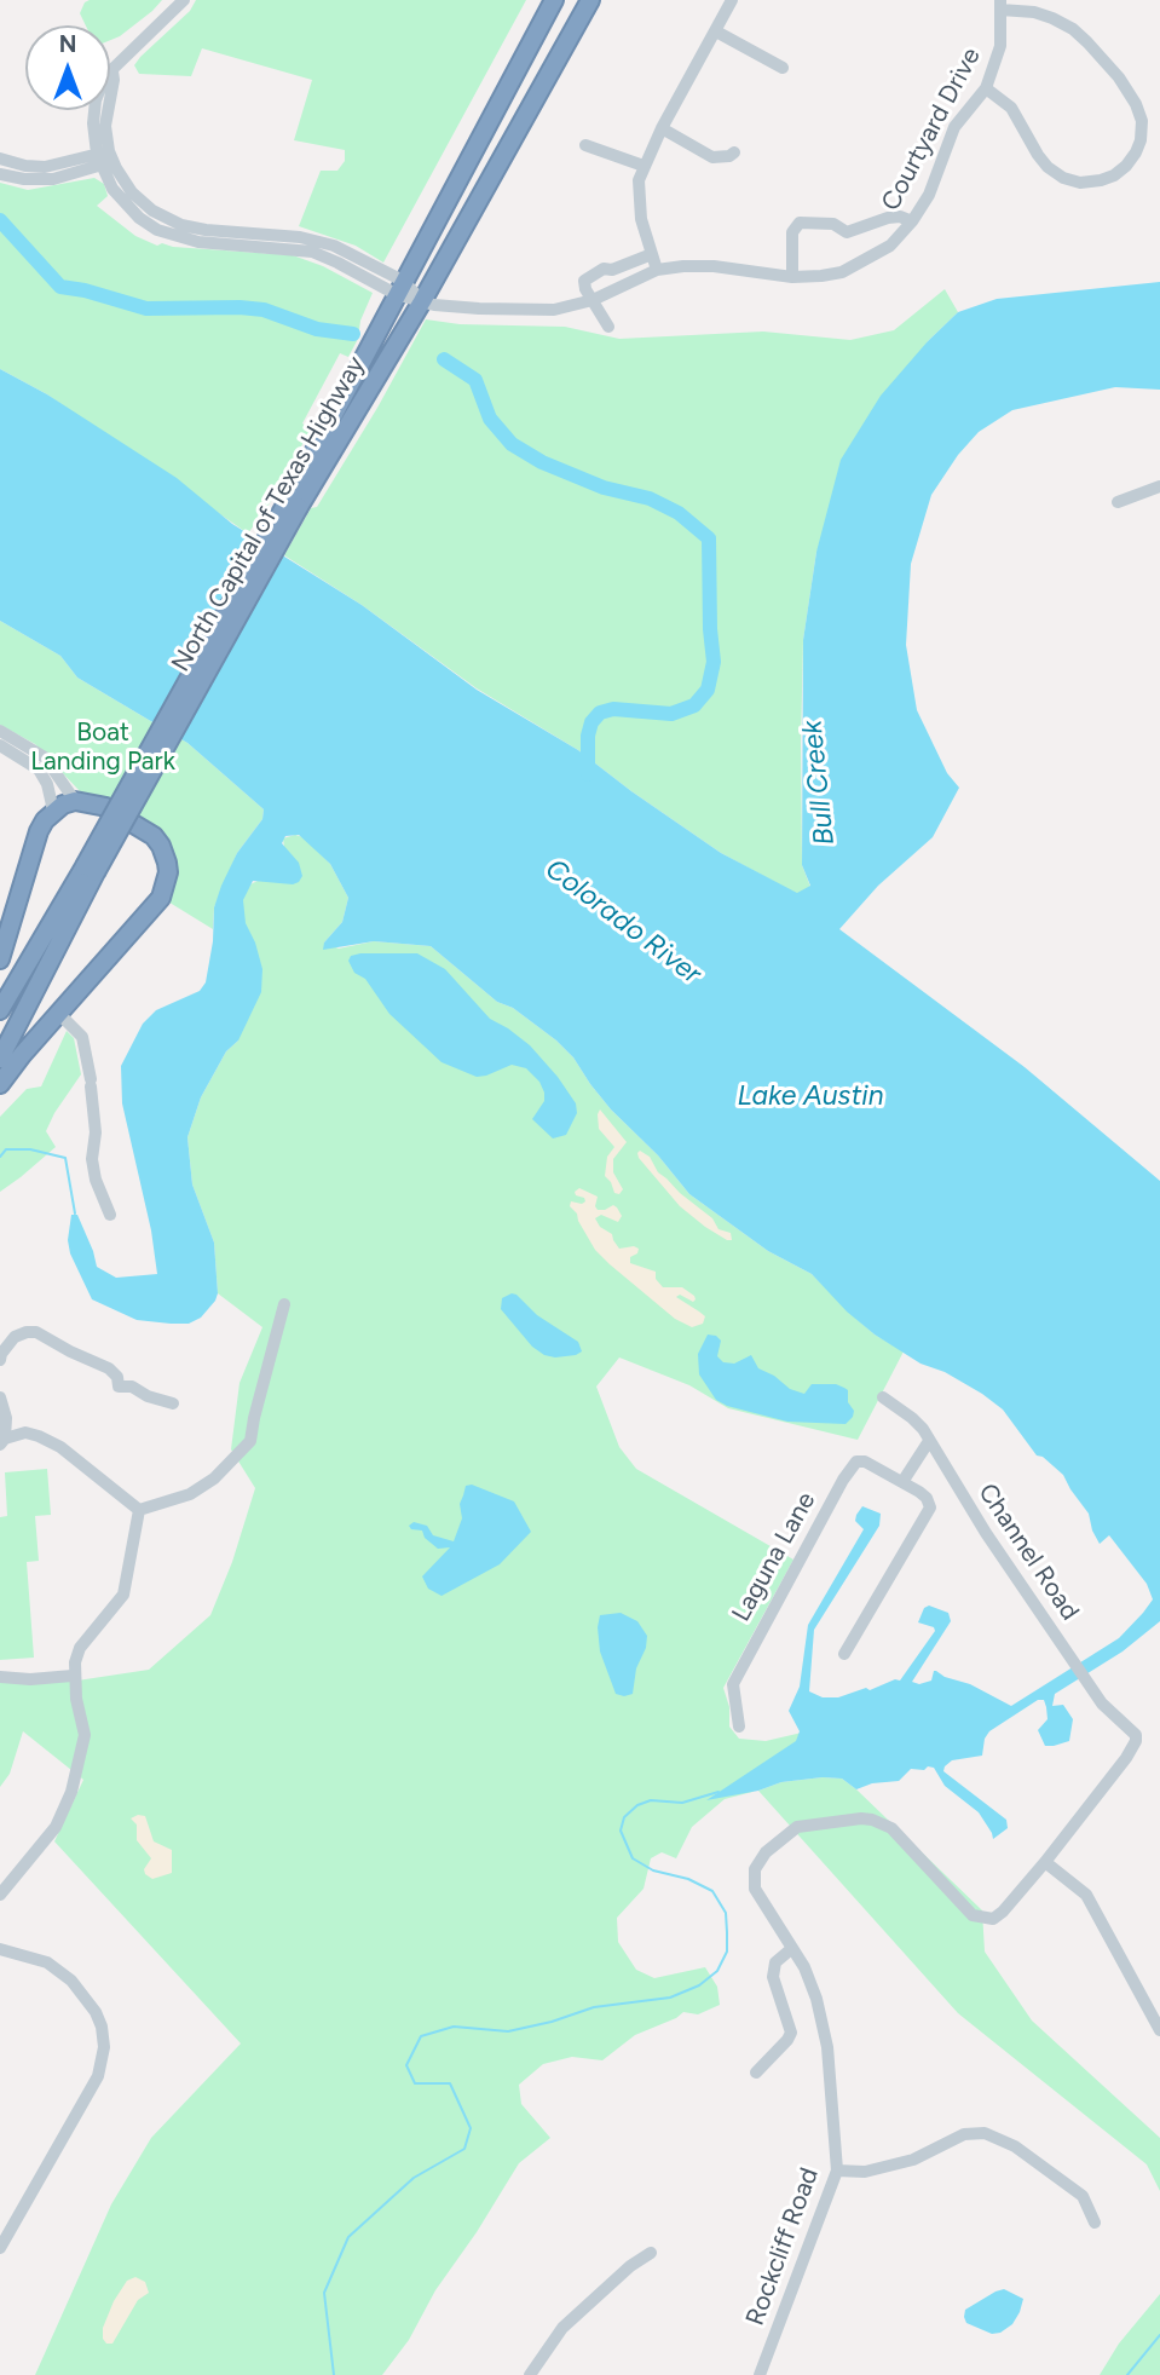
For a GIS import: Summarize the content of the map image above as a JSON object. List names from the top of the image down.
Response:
{
  "streets": {
    "highway": ["North Capital of Texas Highway"],
    "street": [
      "Courtyard Drive",
      "Channel Road",
      "Laguna Lane",
      "Rockcliff Road"
    ]
  },
  "crossings": [
    ["Courtyard Drive", "North Capital of Texas Highway"],
    ["Channel Road", "Rockcliff Road"]
  ],
  "water": ["Bull Creek", "Colorado River", "Lake Austin"],
  "parks": ["Boat Landing Park"],
  "north": "top"
}
